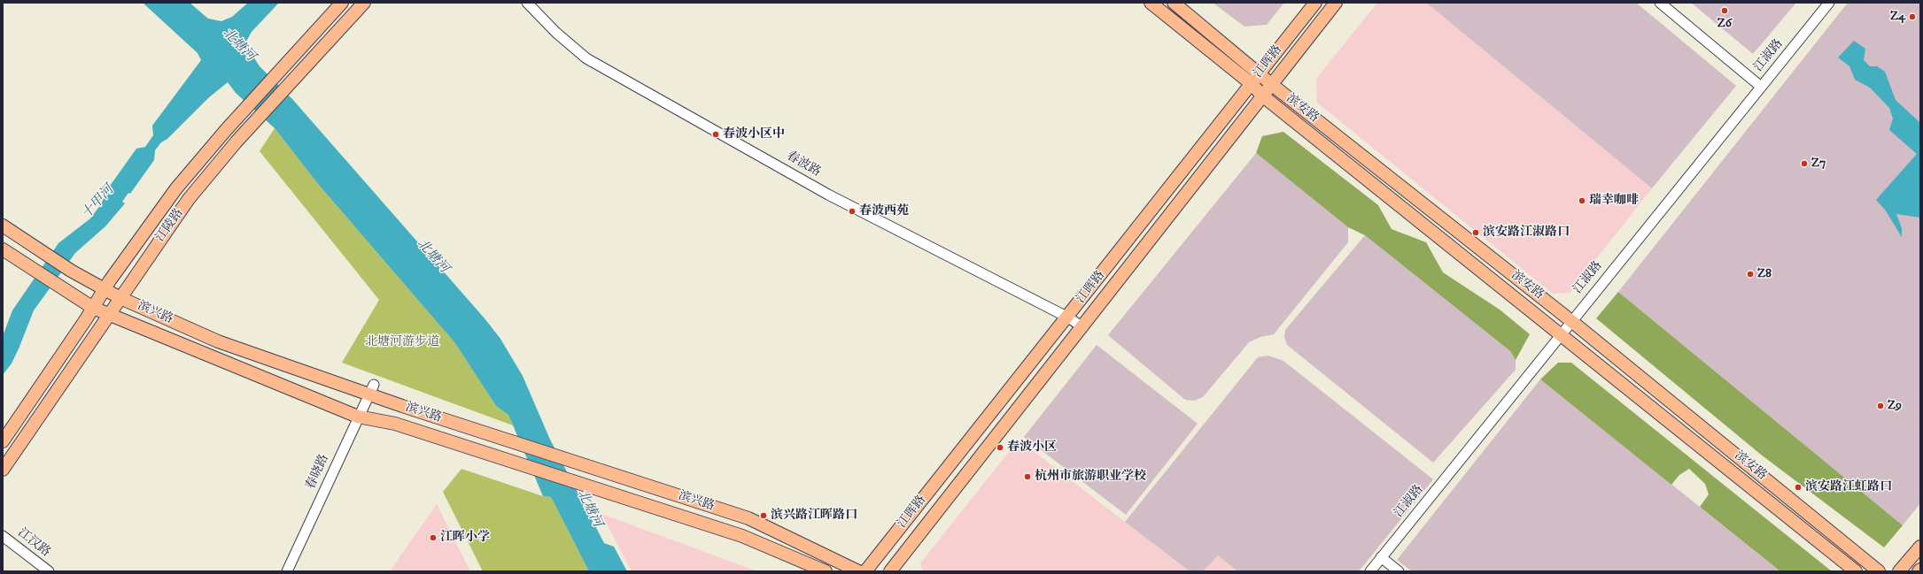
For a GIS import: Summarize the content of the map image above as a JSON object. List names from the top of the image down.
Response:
{
  "streets": {
    "main road": [
      "江晖路",
      "滨安路",
      "江陵路",
      "滨兴路"
    ],
    "street": [
      "江淑路",
      "春波路",
      "春晓路",
      "江汉路"
    ]
  },
  "crossings": [
    ["江淑路", "滨安路"],
    ["江晖路", "滨安路"],
    ["江晖路", "春波路"],
    ["江陵路", "滨兴路"],
    ["滨兴路", "春晓路"]
  ],
  "water": ["北塘河", "十甲河"],
  "parks": ["北塘河游步道"],
  "places": [
    "Z6",
    "Z4",
    "春波小区中",
    "Z7",
    "瑞幸咖啡",
    "春波西苑",
    "滨安路江淑路口",
    "Z8",
    "Z9",
    "春波小区",
    "杭州市旅游职业学校",
    "滨安路江虹路口",
    "滨兴路江晖路口",
    "江晖小学"
  ]
}
